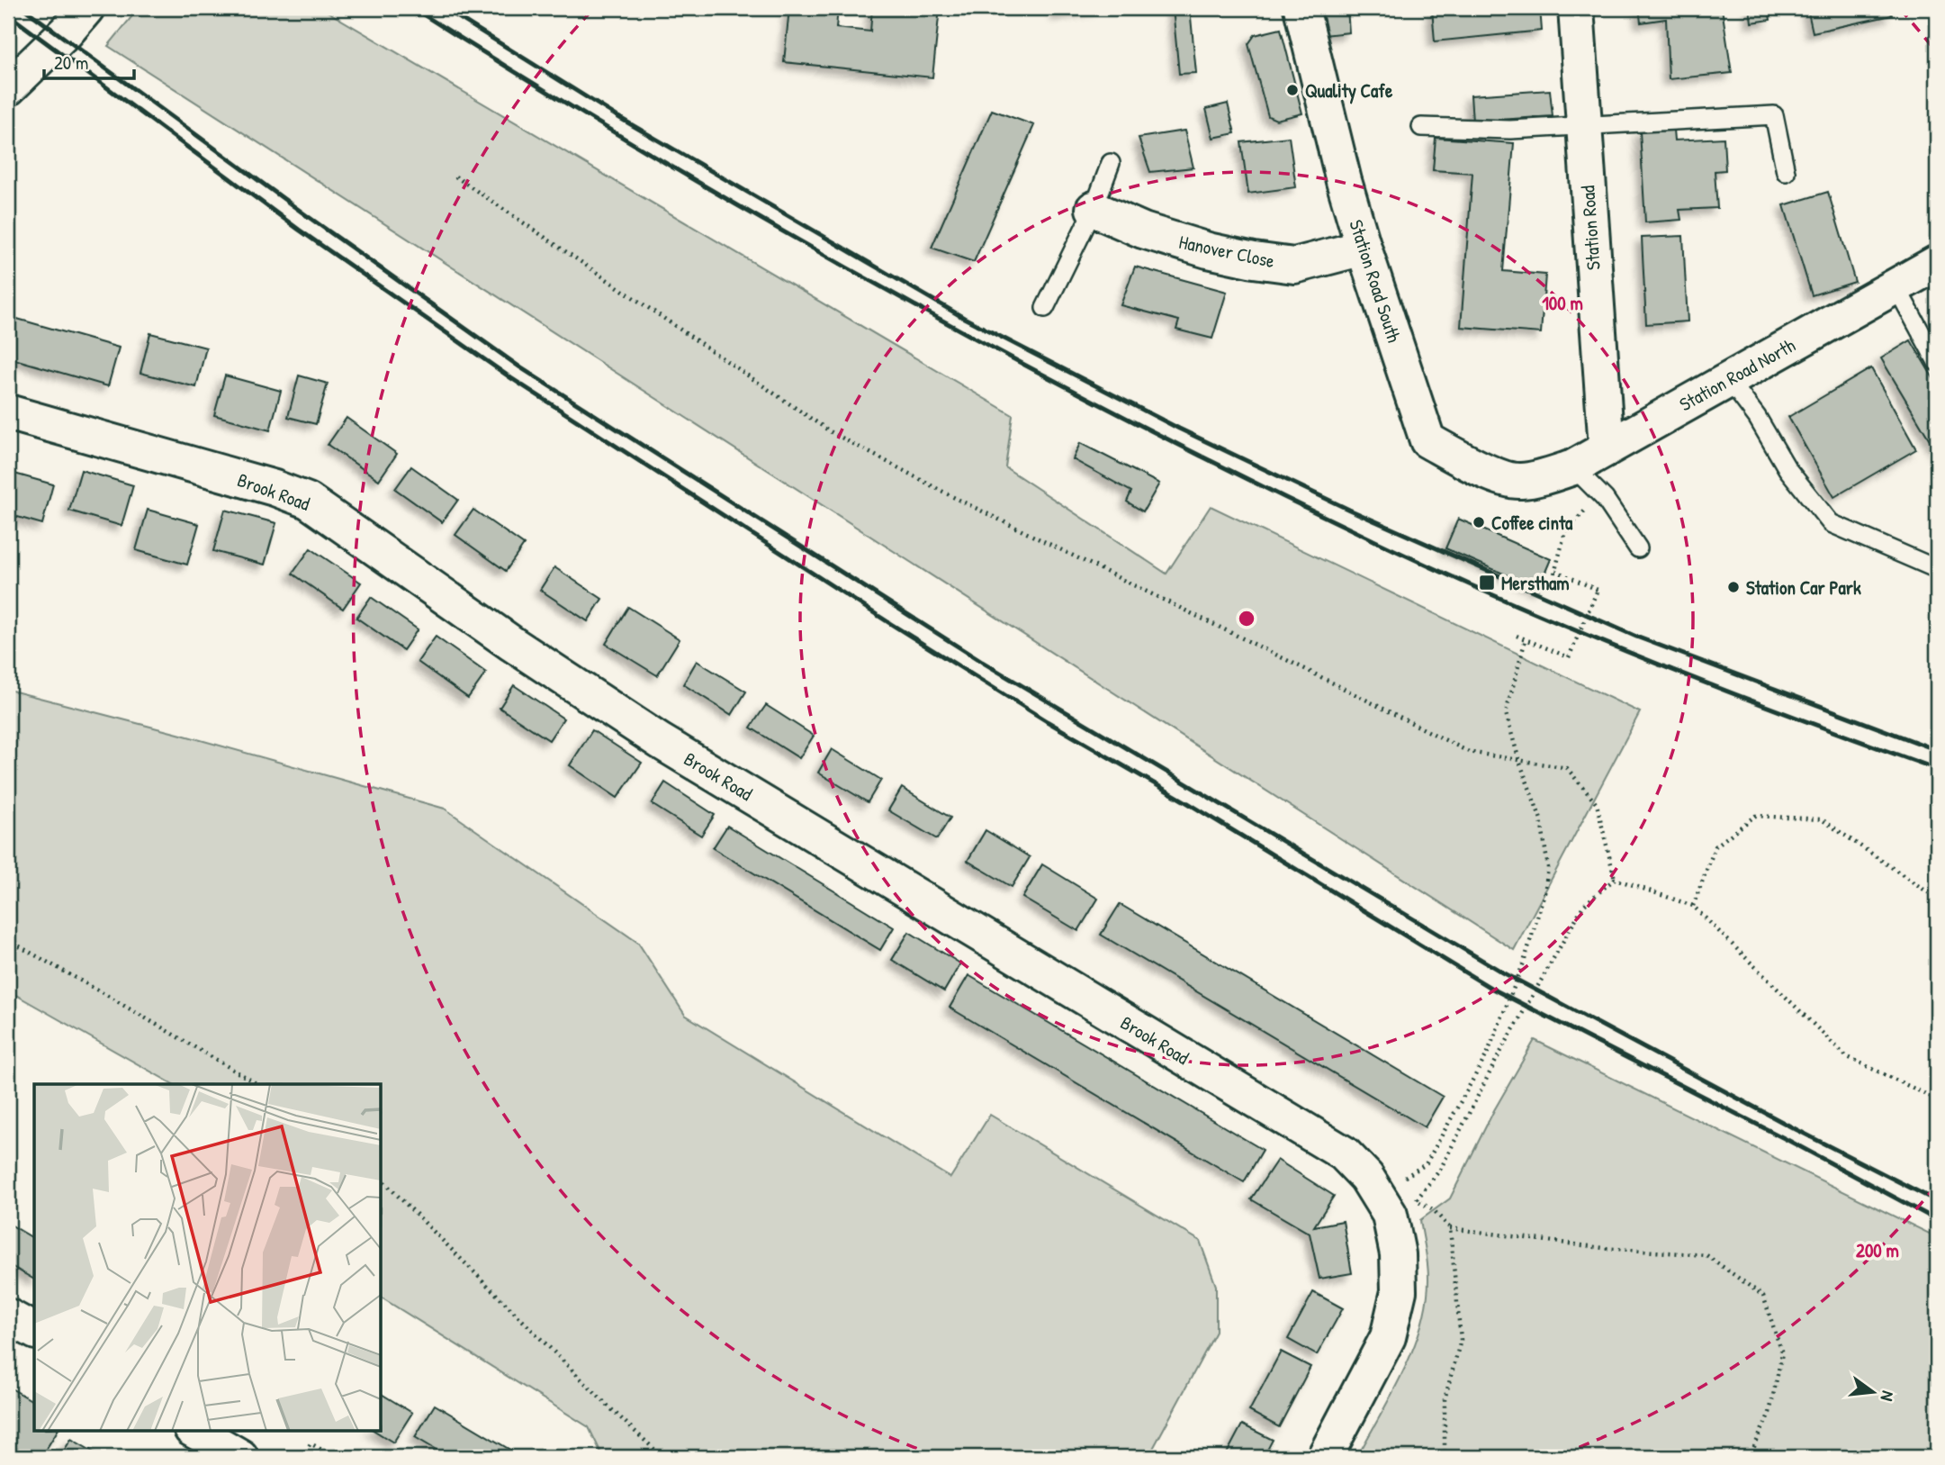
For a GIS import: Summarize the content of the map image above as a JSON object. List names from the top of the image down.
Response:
{
  "streets": {
    "street": [
      "Station Road",
      "Hanover Close",
      "Station Road South",
      "Station Road North",
      "Brook Road"
    ]
  },
  "crossings": [
    ["Station Road", "Station Road North"],
    ["Hanover Close", "Station Road South"],
    ["Station Road South", "Station Road North"]
  ],
  "places": {
    "other": ["Quality Cafe", "Coffee cinta", "Station Car Park"],
    "transit": ["Merstham"]
  },
  "scale_bar": "20 m",
  "north": "right",
  "rings": ["100 m", "200 m"]
}
